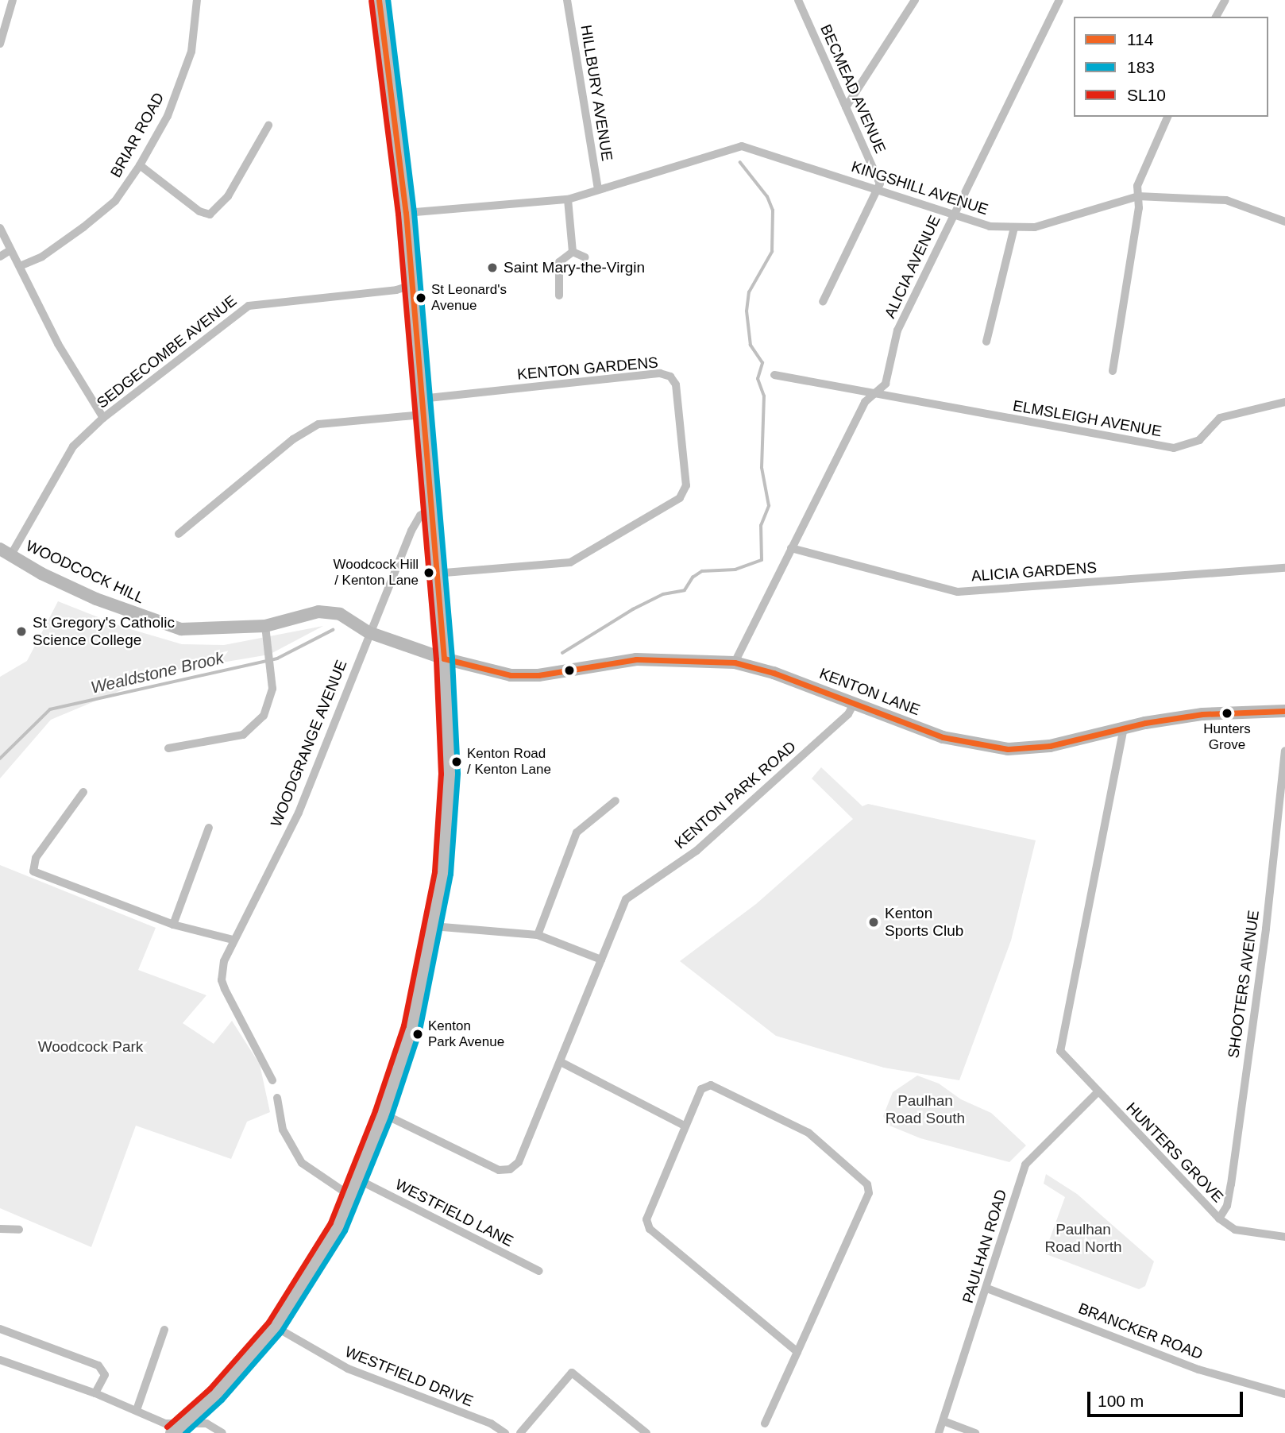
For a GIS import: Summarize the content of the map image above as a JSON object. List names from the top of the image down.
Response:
{
  "streets": {
    "street": [
      "BECMEAD AVENUE",
      "HILLBURY AVENUE",
      "BRIAR ROAD",
      "KINGSHILL AVENUE",
      "ALICIA AVENUE",
      "SEDGECOMBE AVENUE",
      "KENTON GARDENS",
      "ELMSLEIGH AVENUE",
      "WOODCOCK HILL",
      "ALICIA GARDENS",
      "KENTON LANE",
      "WOODGRANGE AVENUE",
      "KENTON PARK ROAD",
      "SHOOTERS AVENUE",
      "HUNTERS GROVE",
      "WESTFIELD LANE",
      "PAULHAN ROAD",
      "BRANCKER ROAD",
      "WESTFIELD DRIVE"
    ]
  },
  "crossings": [
    ["BECMEAD AVENUE", "KINGSHILL AVENUE"],
    ["HILLBURY AVENUE", "KINGSHILL AVENUE"],
    ["KINGSHILL AVENUE", "ALICIA AVENUE"],
    ["ALICIA AVENUE", "ELMSLEIGH AVENUE"],
    ["ALICIA AVENUE", "ALICIA GARDENS"],
    ["ALICIA AVENUE", "KENTON LANE"],
    ["SEDGECOMBE AVENUE", "WOODCOCK HILL"],
    ["WOODCOCK HILL", "KENTON LANE"],
    ["WOODCOCK HILL", "WOODGRANGE AVENUE"],
    ["KENTON LANE", "KENTON PARK ROAD"],
    ["KENTON LANE", "HUNTERS GROVE"],
    ["SHOOTERS AVENUE", "HUNTERS GROVE"],
    ["HUNTERS GROVE", "PAULHAN ROAD"],
    ["PAULHAN ROAD", "BRANCKER ROAD"]
  ],
  "water": ["Wealdstone Brook"],
  "parks": ["Woodcock Park", "Paulhan Road South", "Paulhan Road North"],
  "places": [
    "Saint Mary-the-Virgin",
    "St Leonard's Avenue",
    "Woodcock Hill / Kenton Lane",
    "St Gregory's Catholic Science College",
    "Hunters Grove",
    "Kenton Road / Kenton Lane",
    "Kenton Sports Club",
    "Kenton Park Avenue"
  ],
  "lines": ["transit line 114", "transit line 183", "transit line SL10"],
  "legend": ["114", "183", "SL10"],
  "scale_bar": "100 m"
}
